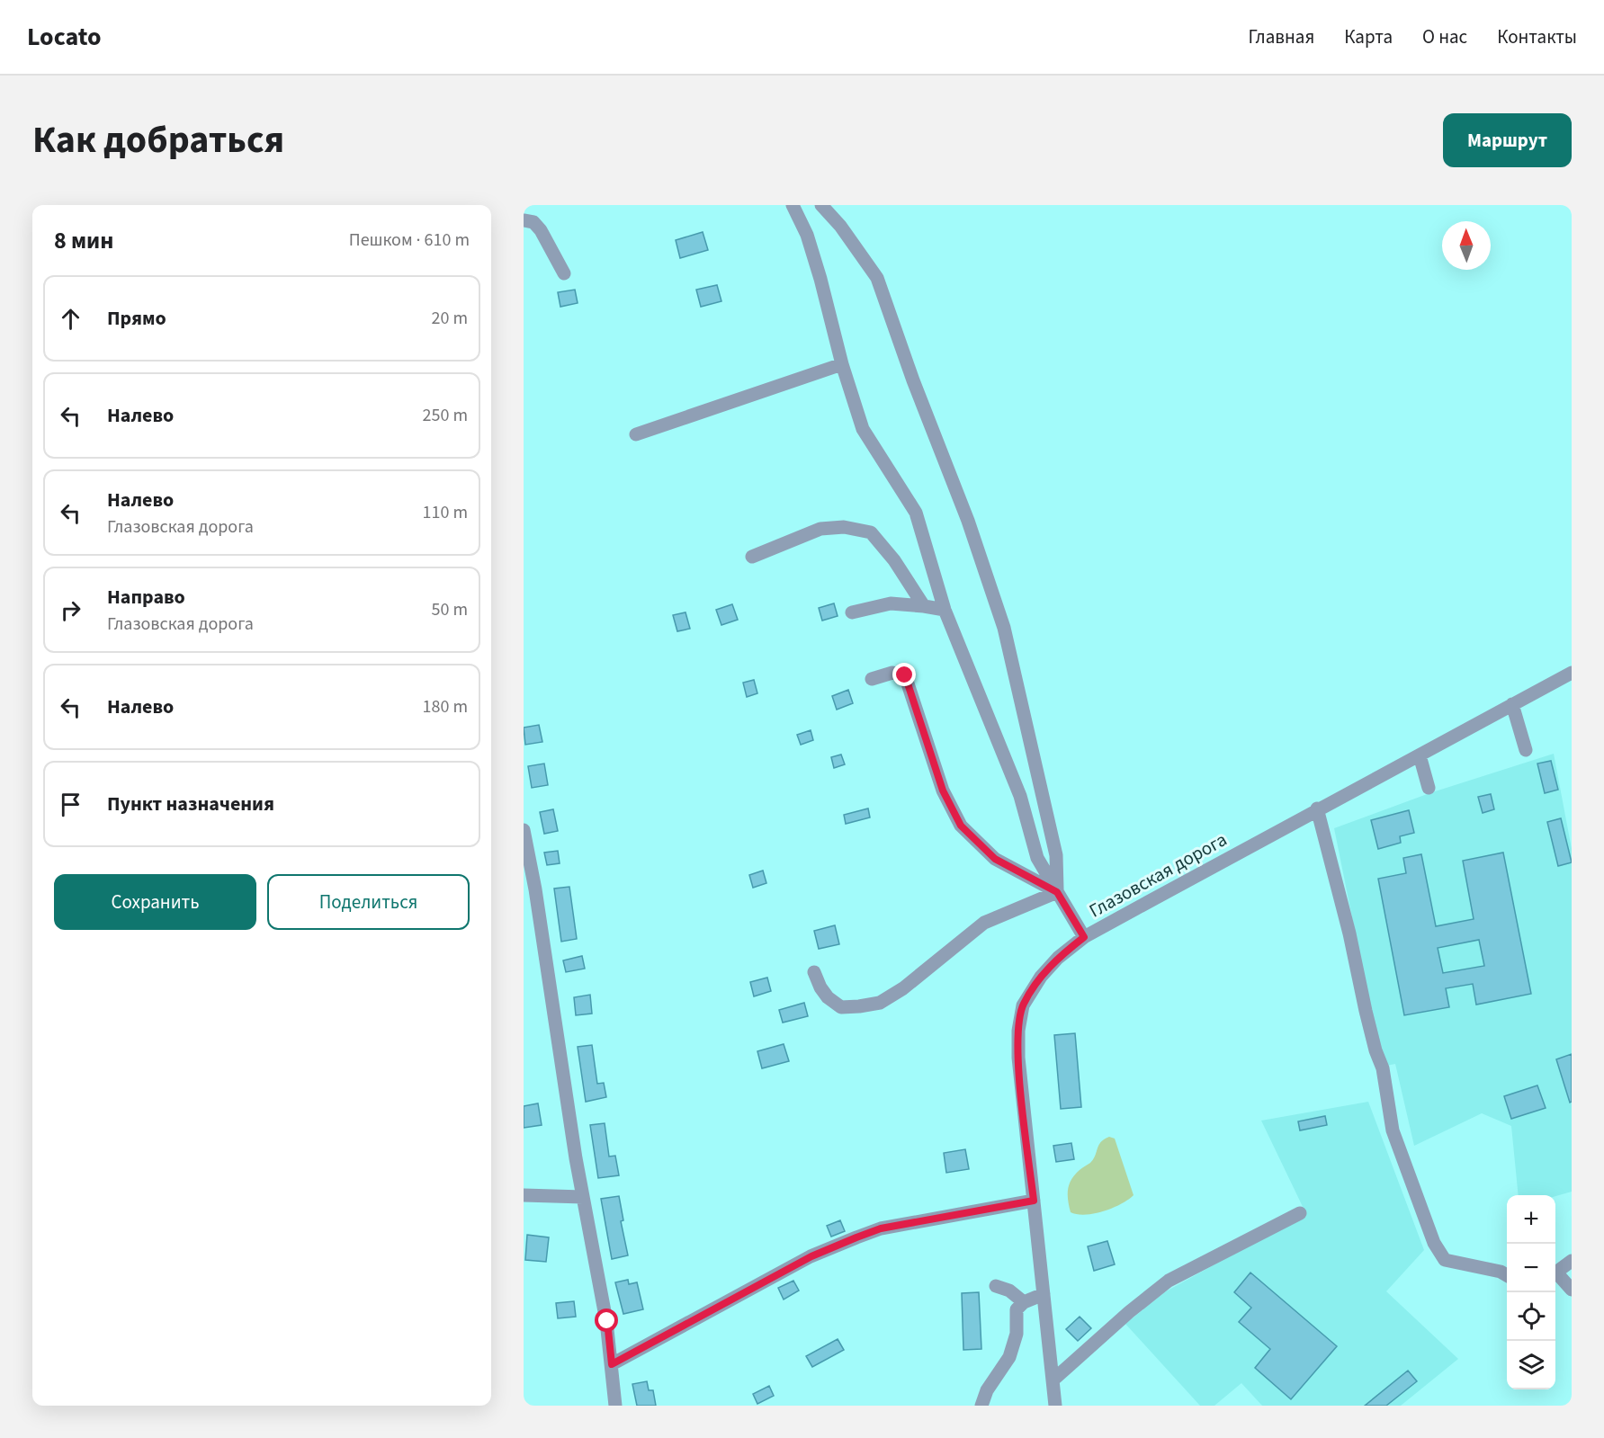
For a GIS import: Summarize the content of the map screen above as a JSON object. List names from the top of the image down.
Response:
{
  "streets": {
    "street": ["Глазовская дорога"]
  },
  "north": "top",
  "page": {
    "header": "Locato",
    "nav": [
      "Главная",
      "Карта",
      "О нас",
      "Контакты"
    ],
    "title": "Как добраться",
    "buttons": [
      "Маршрут",
      ["Сохранить", "Поделиться"]
    ],
    "heading": ["8 мин", "Пешком · 610 m"],
    "list": [
      ["Прямо", "20 m"],
      ["Налево", "250 m"],
      ["Налево", "Глазовская дорога", "110 m"],
      ["Направо", "Глазовская дорога", "50 m"],
      ["Налево", "180 m"],
      "Пункт назначения"
    ],
    "map_buttons": ["+", "−"]
  }
}
